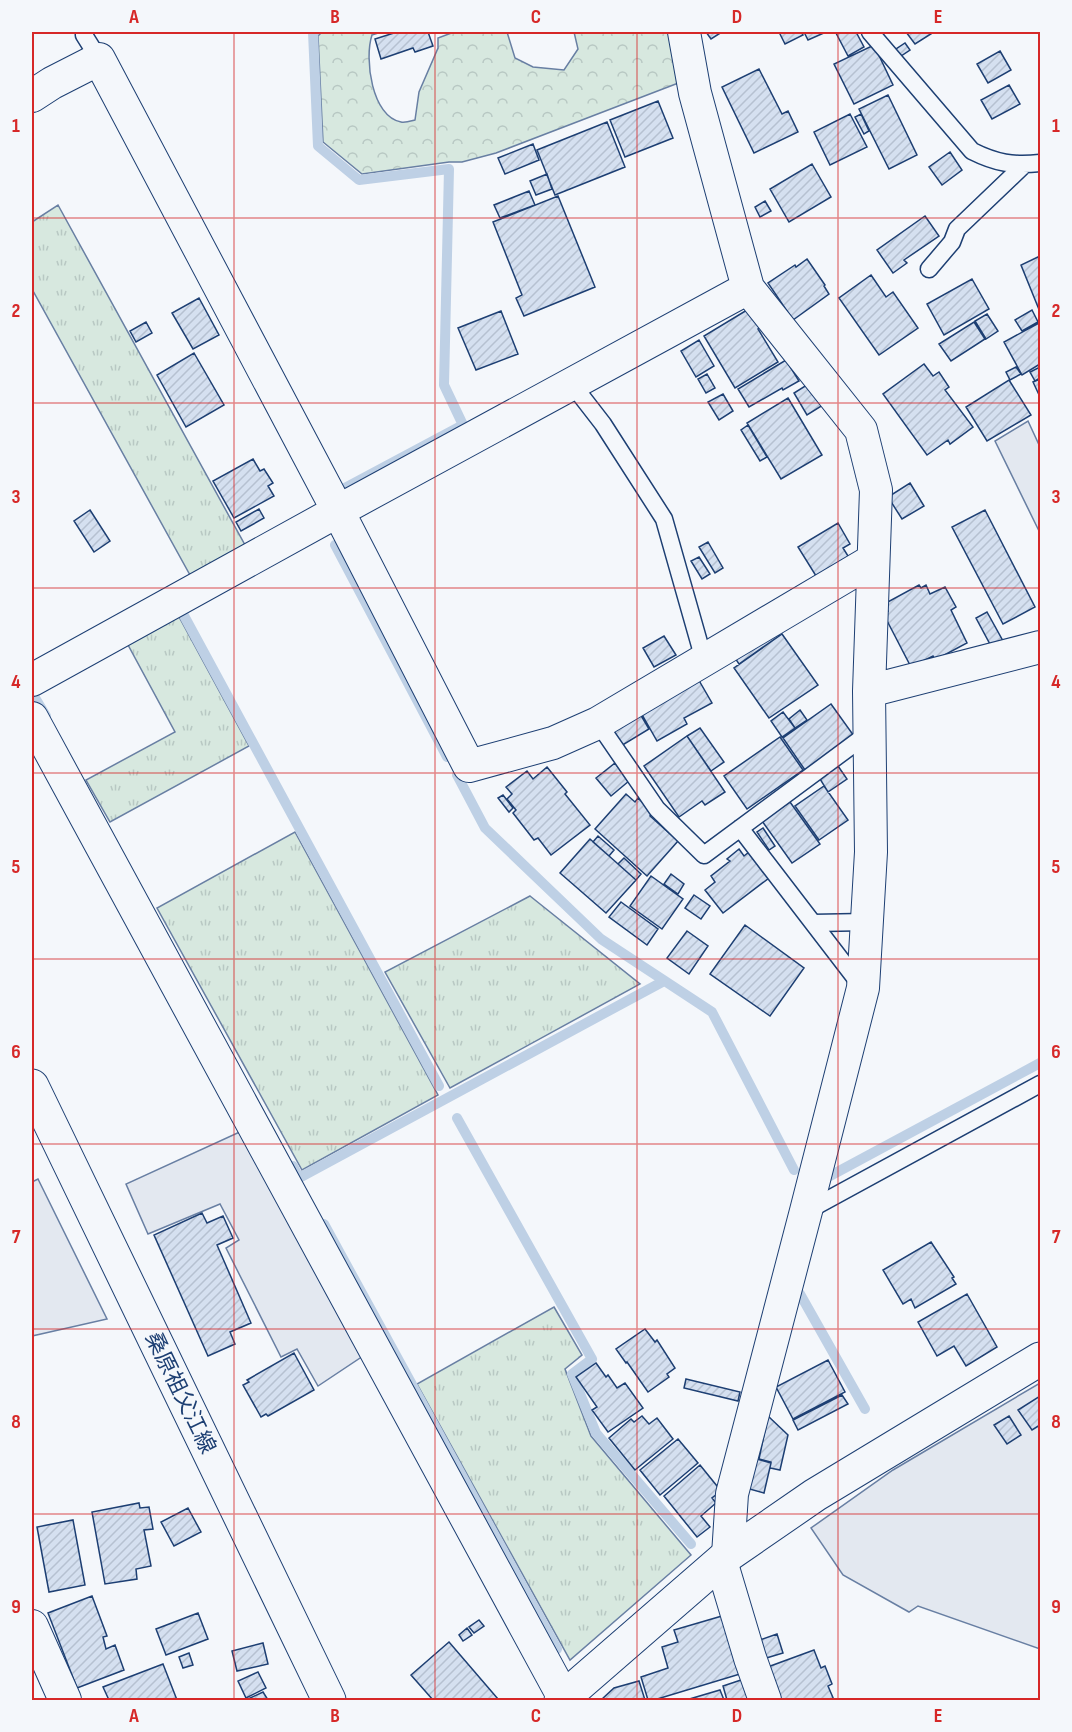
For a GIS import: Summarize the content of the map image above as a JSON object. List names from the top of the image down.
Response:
{
  "streets": {
    "main road": ["桑原祖父江線"]
  },
  "grid": {
    "columns": [
      "A",
      "B",
      "C",
      "D",
      "E"
    ],
    "rows": [
      "1",
      "2",
      "3",
      "4",
      "5",
      "6",
      "7",
      "8",
      "9"
    ]
  }
}
